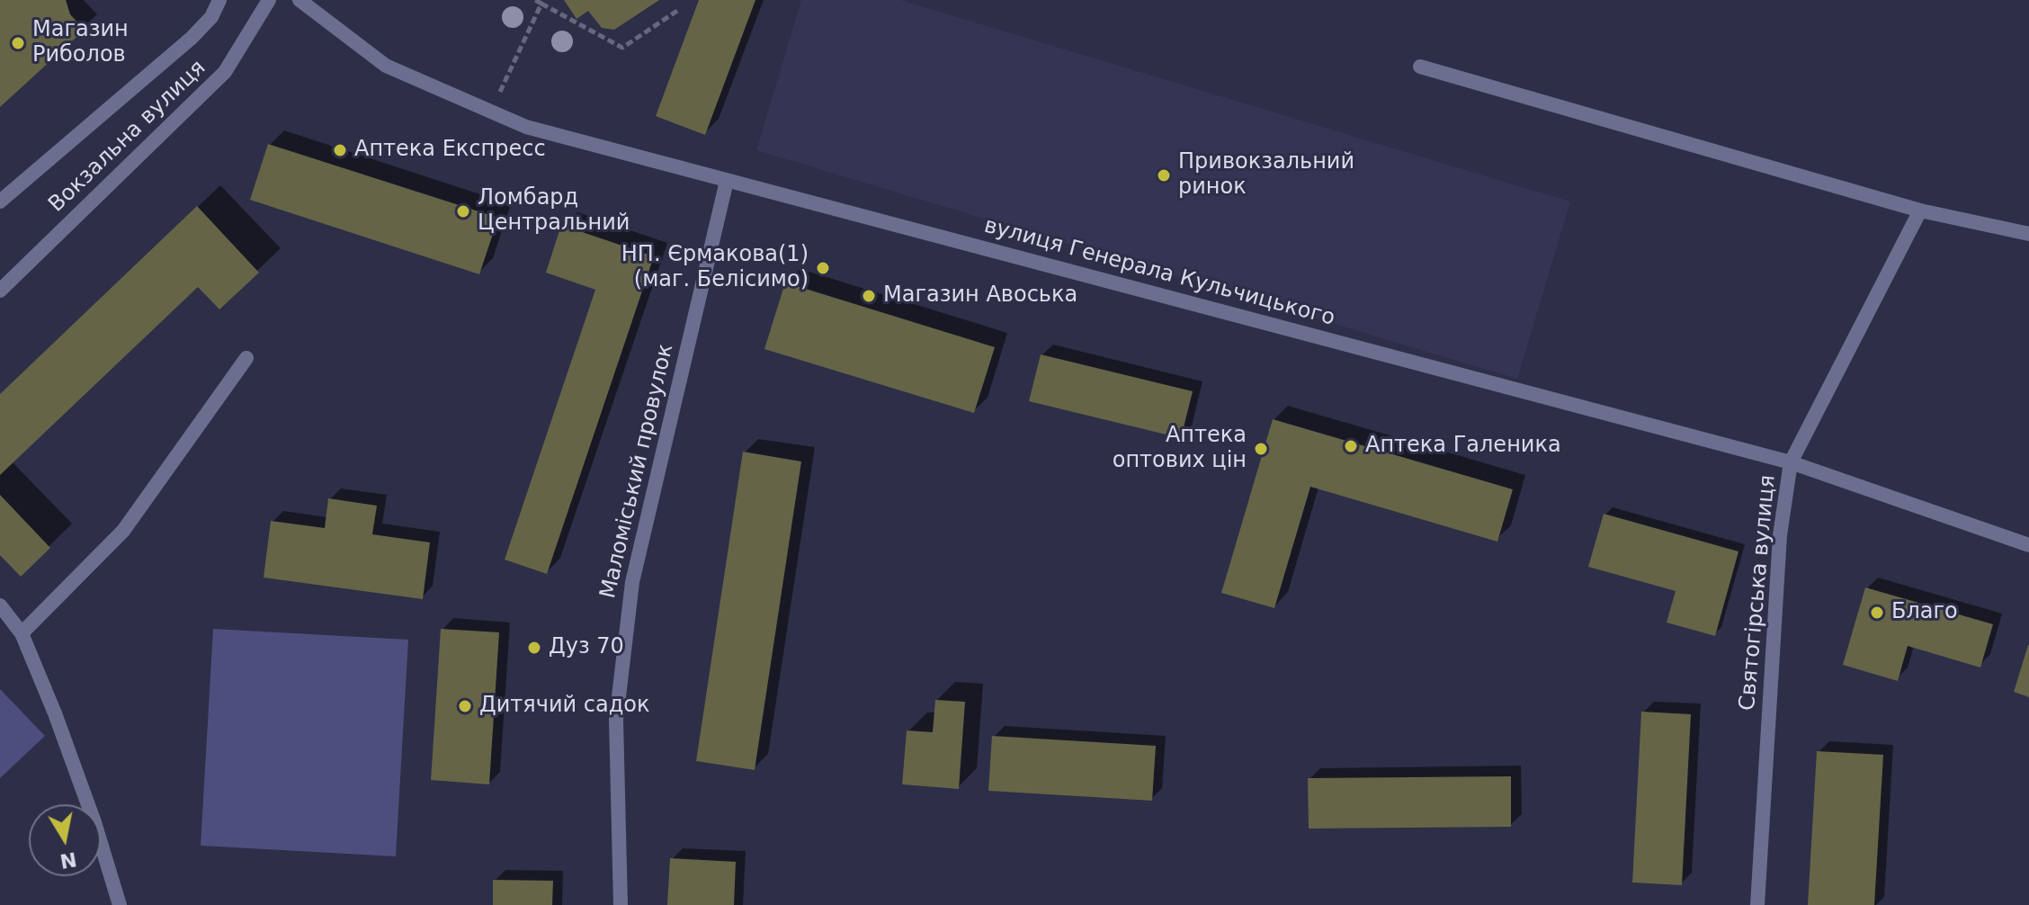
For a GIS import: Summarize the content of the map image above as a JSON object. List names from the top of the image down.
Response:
{
  "streets": {
    "street": [
      "Вокзальна вулиця",
      "вулиця Генерала Кульчицького",
      "Маломіський провулок",
      "Святогірська вулиця"
    ]
  },
  "crossings": [
    ["вулиця Генерала Кульчицького", "Маломіський провулок"],
    ["вулиця Генерала Кульчицького", "Святогірська вулиця"]
  ],
  "places": [
    "Магазин Риболов",
    "Аптека Експресс",
    "Привокзальний ринок",
    "Ломбард Центральний",
    "НП. Єрмакова(1) (маг. Белісимо)",
    "Магазин Авоська",
    "Аптека Галеника",
    "Аптека оптових цін",
    "Благо",
    "Дуз 70",
    "Дитячий садок"
  ],
  "north": "bottom"
}
